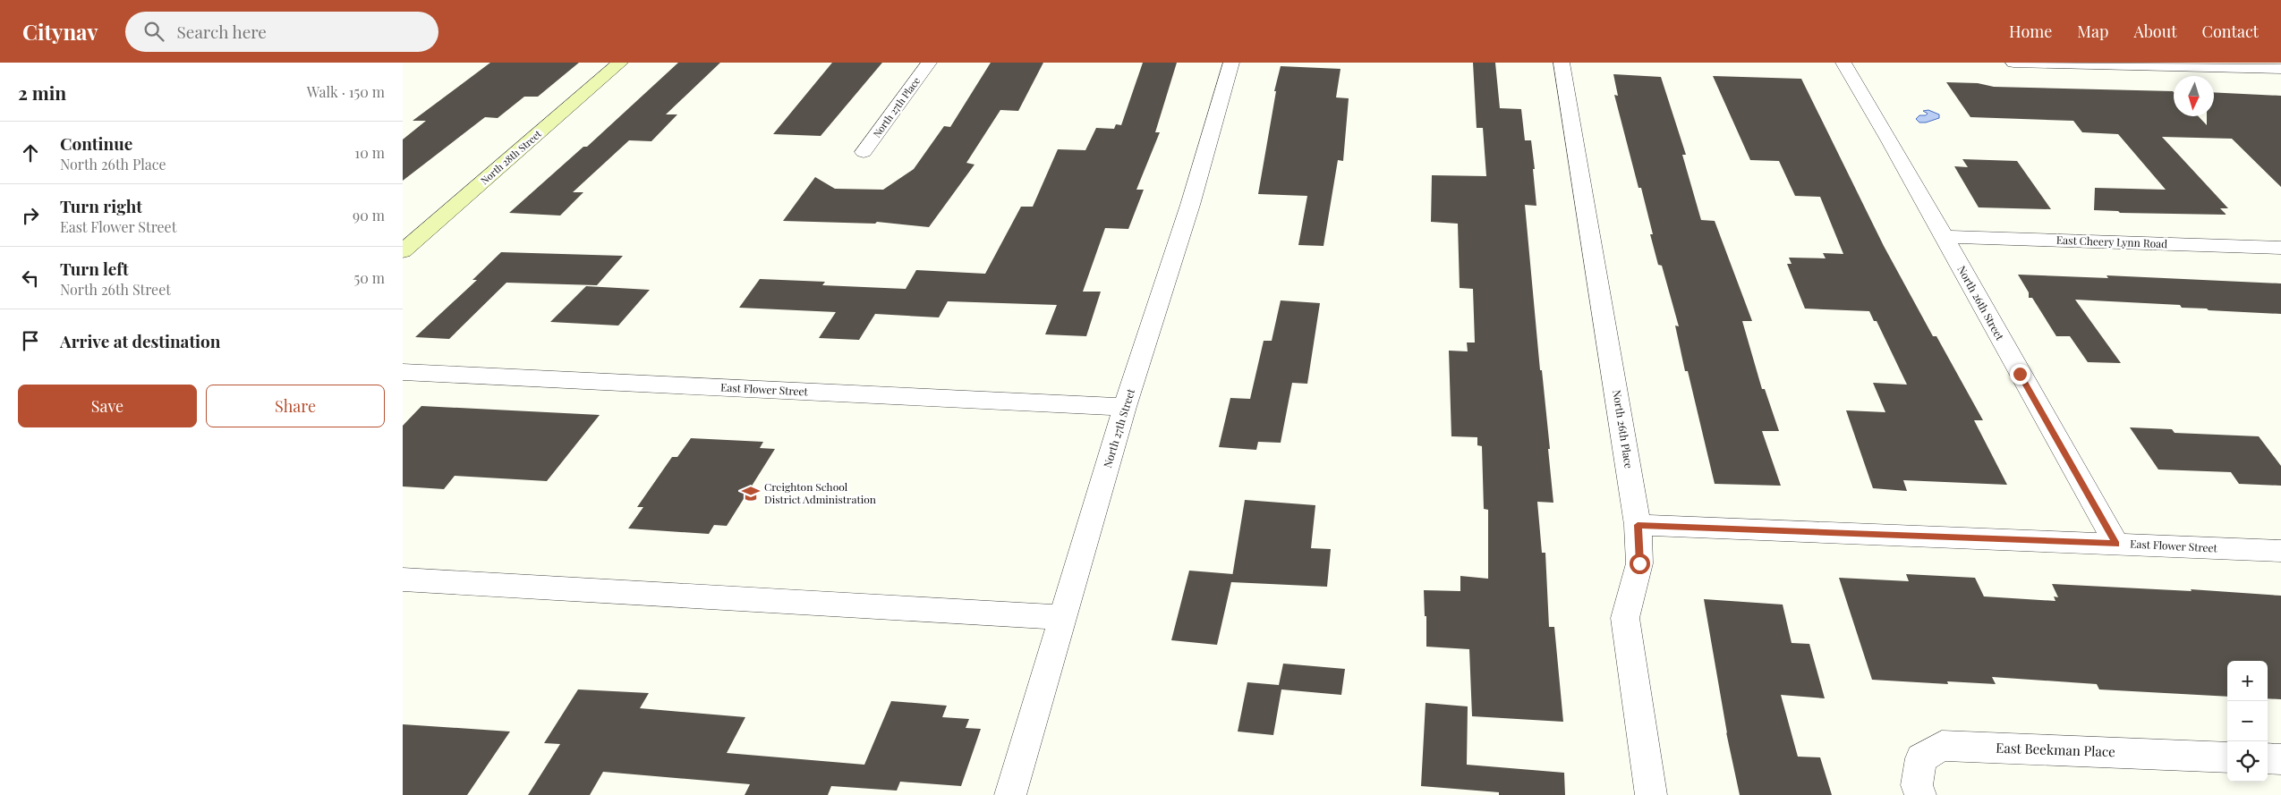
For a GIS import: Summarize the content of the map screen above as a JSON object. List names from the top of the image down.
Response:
{
  "streets": {
    "street": [
      "North 27th Place",
      "North 28th Street",
      "East Cheery Lynn Road",
      "North 26th Street",
      "East Flower Street",
      "North 27th Street",
      "North 26th Place",
      "East Beekman Place"
    ]
  },
  "crossings": [
    ["East Cheery Lynn Road", "North 26th Street"],
    ["North 26th Street", "East Flower Street"],
    ["East Flower Street", "North 27th Street"],
    ["East Flower Street", "North 26th Place"]
  ],
  "places": {
    "school or university": ["Creighton School District Administration"]
  },
  "north": "bottom",
  "page": {
    "header": "Citynav",
    "search": "Search here",
    "nav": [
      "Home",
      "Map",
      "About",
      "Contact"
    ],
    "heading": ["2 min", "Walk · 150 m"],
    "list": [
      ["Continue", "North 26th Place", "10 m"],
      ["Turn right", "East Flower Street", "90 m"],
      ["Turn left", "North 26th Street", "50 m"],
      "Arrive at destination"
    ],
    "buttons": ["Save", "Share"],
    "map_buttons": ["+", "−"]
  }
}
